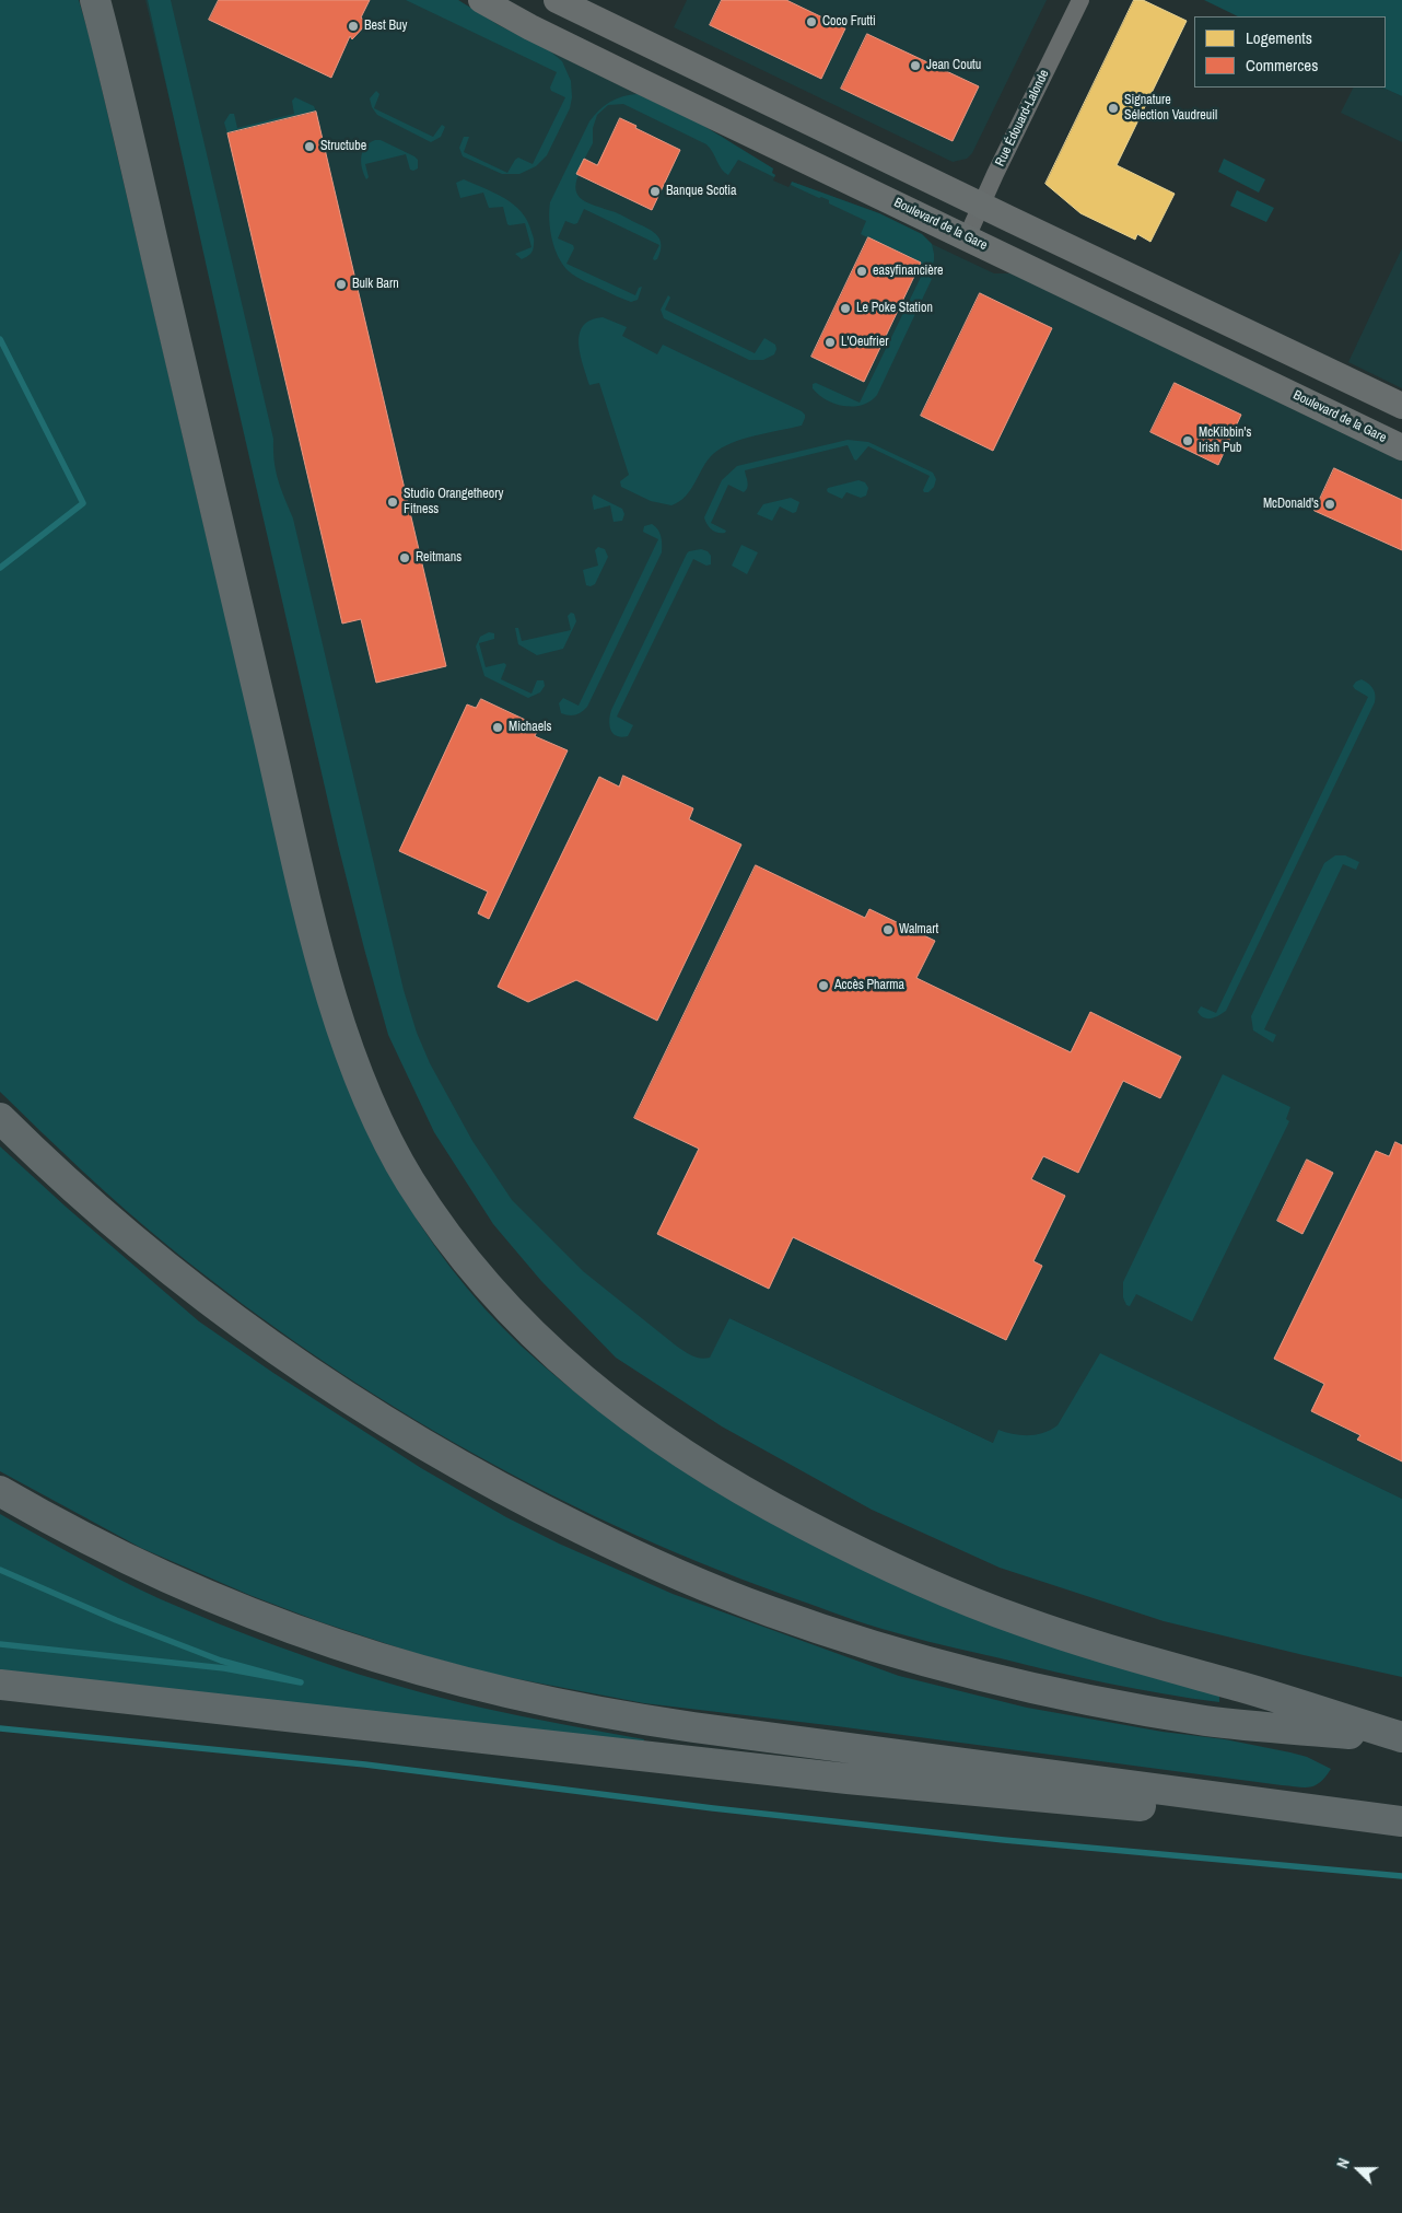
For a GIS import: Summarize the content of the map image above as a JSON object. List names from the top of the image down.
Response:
{
  "streets": {
    "main road": ["Boulevard de la Gare"],
    "street": ["Rue Édouard-Lalonde"]
  },
  "crossings": [
    ["Rue Édouard-Lalonde", "Boulevard de la Gare"]
  ],
  "places": [
    "Coco Frutti",
    "Best Buy",
    "Jean Coutu",
    "Signature Sélection Vaudreuil",
    "Structube",
    "Banque Scotia",
    "easyfinancière",
    "Bulk Barn",
    "Le Poke Station",
    "L'Oeufrier",
    "McKibbin's Irish Pub",
    "Studio Orangetheory Fitness",
    "McDonald's",
    "Reitmans",
    "Michaels",
    "Walmart",
    "Accès Pharma"
  ],
  "legend": ["Logements", "Commerces"],
  "north": "left"
}
